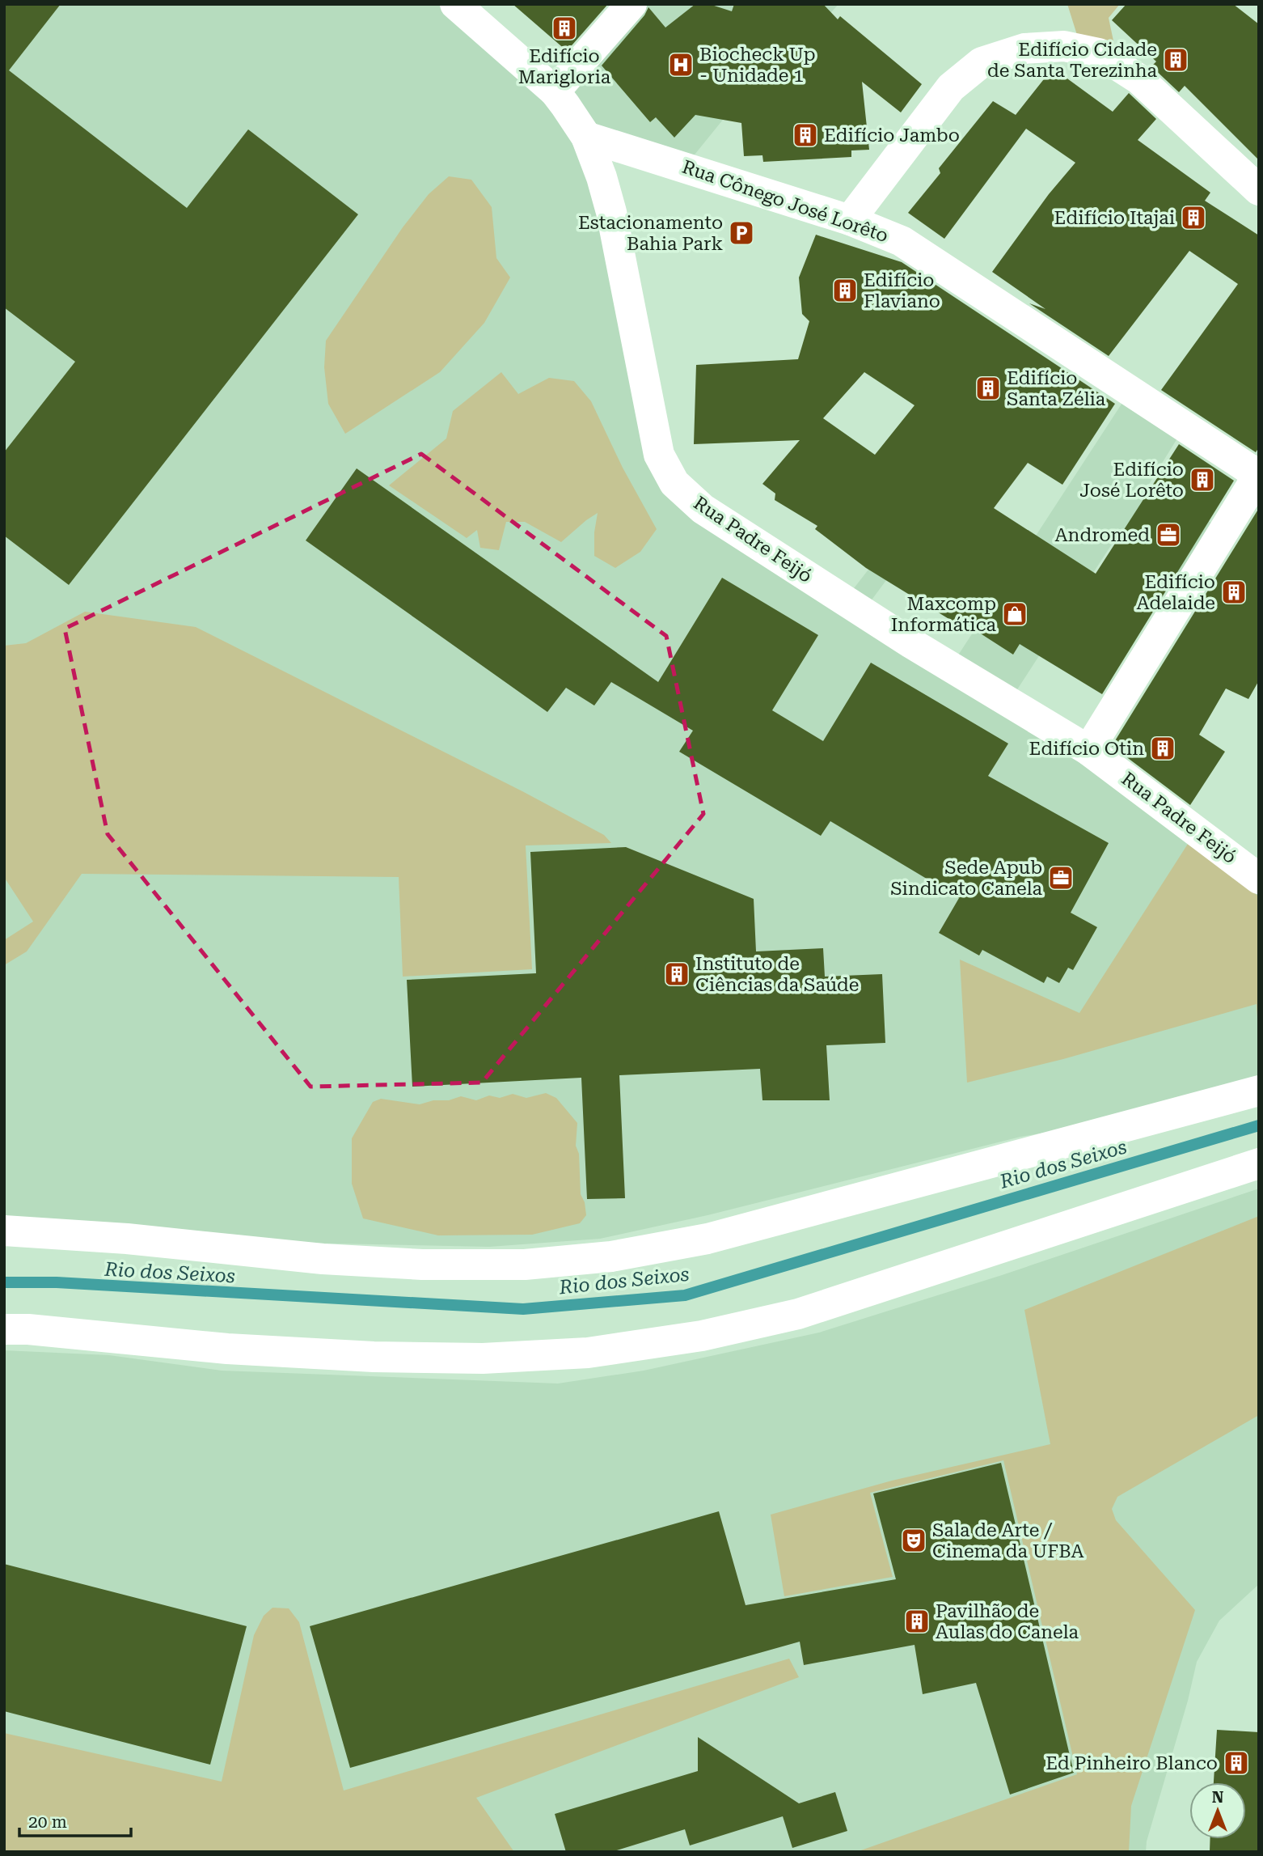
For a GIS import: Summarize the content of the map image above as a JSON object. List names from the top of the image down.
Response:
{
  "streets": {
    "main road": ["Rua Cônego José Lorêto", "Rua Padre Feijó"]
  },
  "crossings": [
    ["Rua Cônego José Lorêto", "Rua Padre Feijó"]
  ],
  "water": ["Rio dos Seixos"],
  "places": {
    "building": [
      "Edifício Marigloria",
      "Edifício Cidade de Santa Terezinha",
      "Edifício Jambo",
      "Edifício Itajai",
      "Edifício Flaviano",
      "Edifício Santa Zélia",
      "Edifício José Lorêto",
      "Edifício Adelaide",
      "Edifício Otin",
      "Instituto de Ciências da Saúde",
      "Pavilhão de Aulas do Canela",
      "Ed Pinheiro Blanco"
    ],
    "hospital": ["Biocheck Up - Unidade 1"],
    "parking": ["Estacionamento Bahia Park"],
    "office": ["Andromed", "Sede Apub Sindicato Canela"],
    "shop": ["Maxcomp Informática"],
    "theatre": ["Sala de Arte / Cinema da UFBA"]
  },
  "scale_bar": "20 m",
  "north": "top"
}
